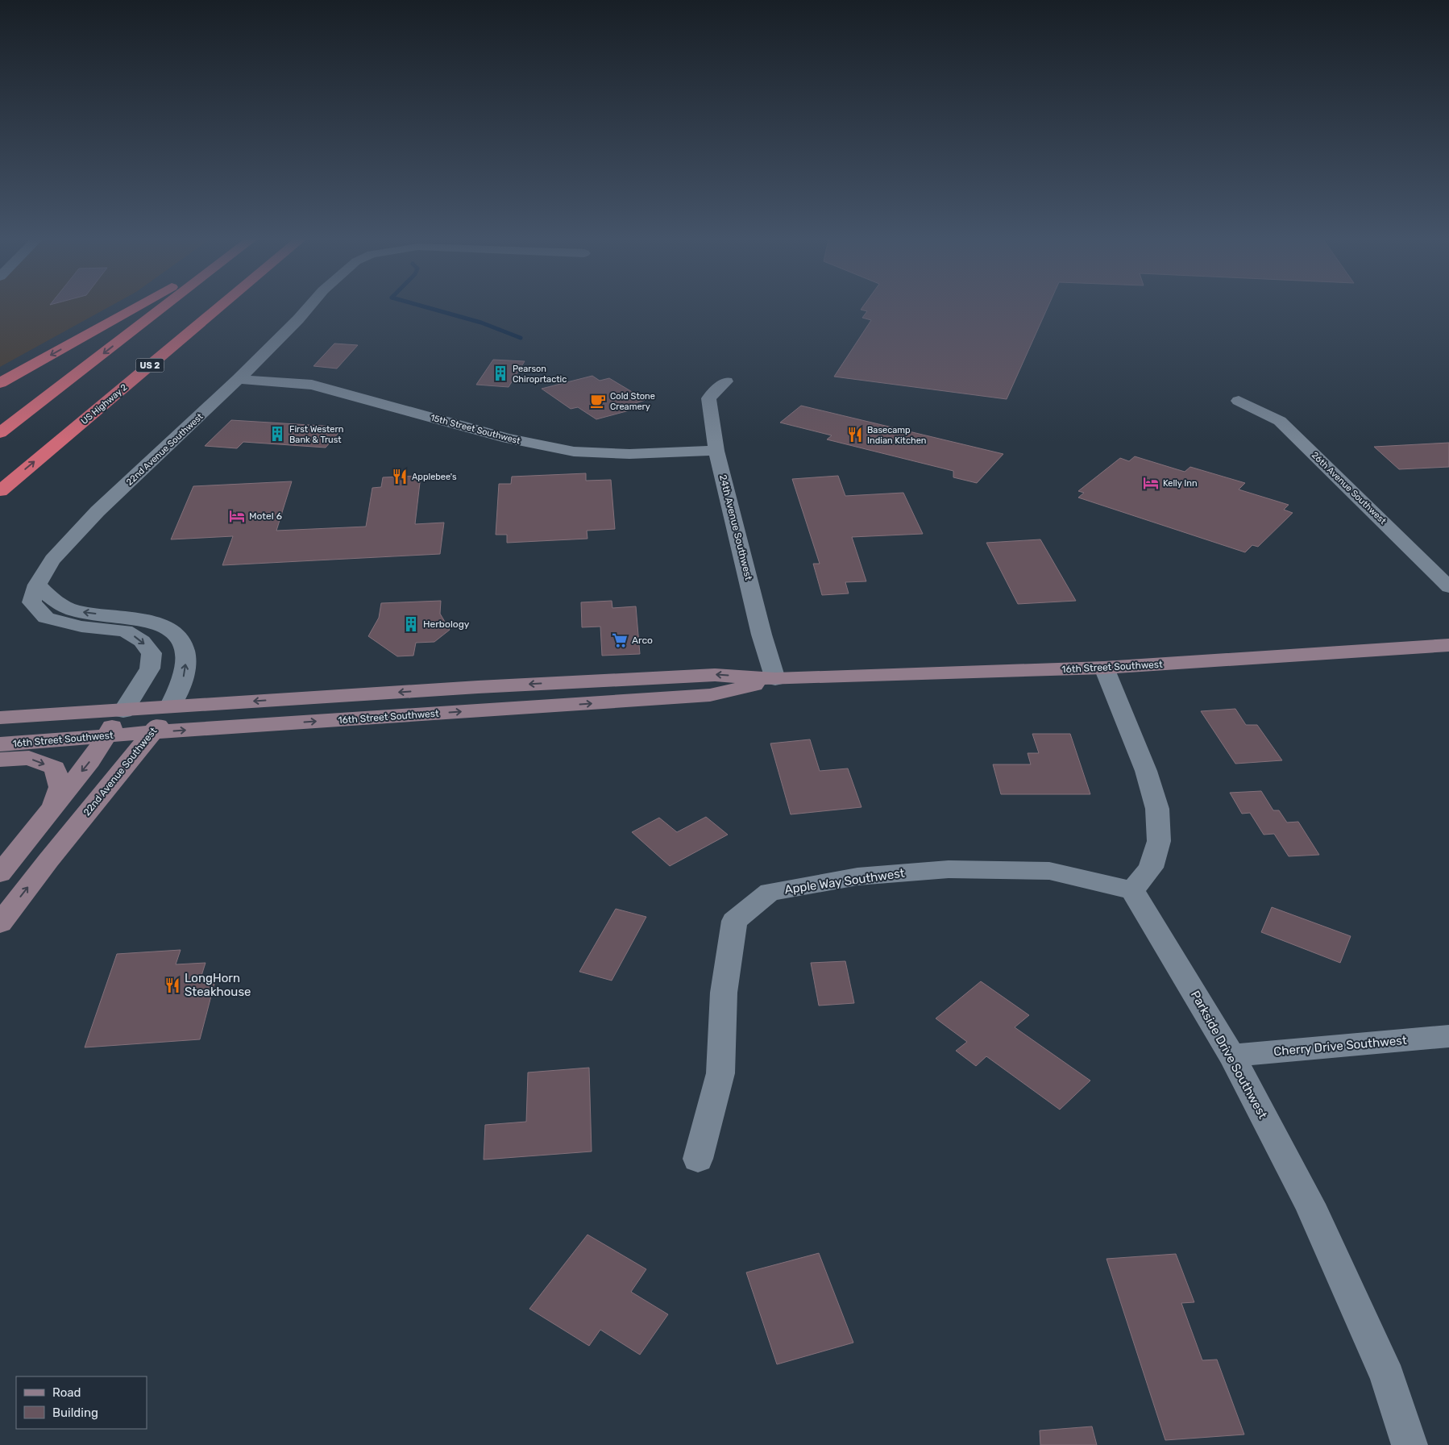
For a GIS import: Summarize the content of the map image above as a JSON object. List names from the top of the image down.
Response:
{
  "streets": {
    "highway": ["US 2", "US Highway 2"],
    "main road": ["22nd Avenue Southwest", "16th Street Southwest"],
    "street": [
      "15th Street Southwest",
      "26th Avenue Southwest",
      "24th Avenue Southwest",
      "Apple Way Southwest",
      "Cherry Drive Southwest",
      "Parkside Drive Southwest"
    ]
  },
  "crossings": [
    ["15th Street Southwest", "22nd Avenue Southwest"],
    ["15th Street Southwest", "24th Avenue Southwest"],
    ["22nd Avenue Southwest", "16th Street Southwest"],
    ["24th Avenue Southwest", "16th Street Southwest"],
    ["Apple Way Southwest", "Parkside Drive Southwest"],
    ["Cherry Drive Southwest", "Parkside Drive Southwest"]
  ],
  "places": {
    "building": ["Pearson Chiroprtactic", "First Western Bank & Trust", "Herbology"],
    "cafe": ["Cold Stone Creamery"],
    "restaurant": ["Basecamp Indian Kitchen", "Applebee's", "LongHorn Steakhouse"],
    "hotel": ["Kelly Inn", "Motel 6"],
    "supermarket": ["Arco"]
  },
  "legend": ["Road", "Building"]
}
